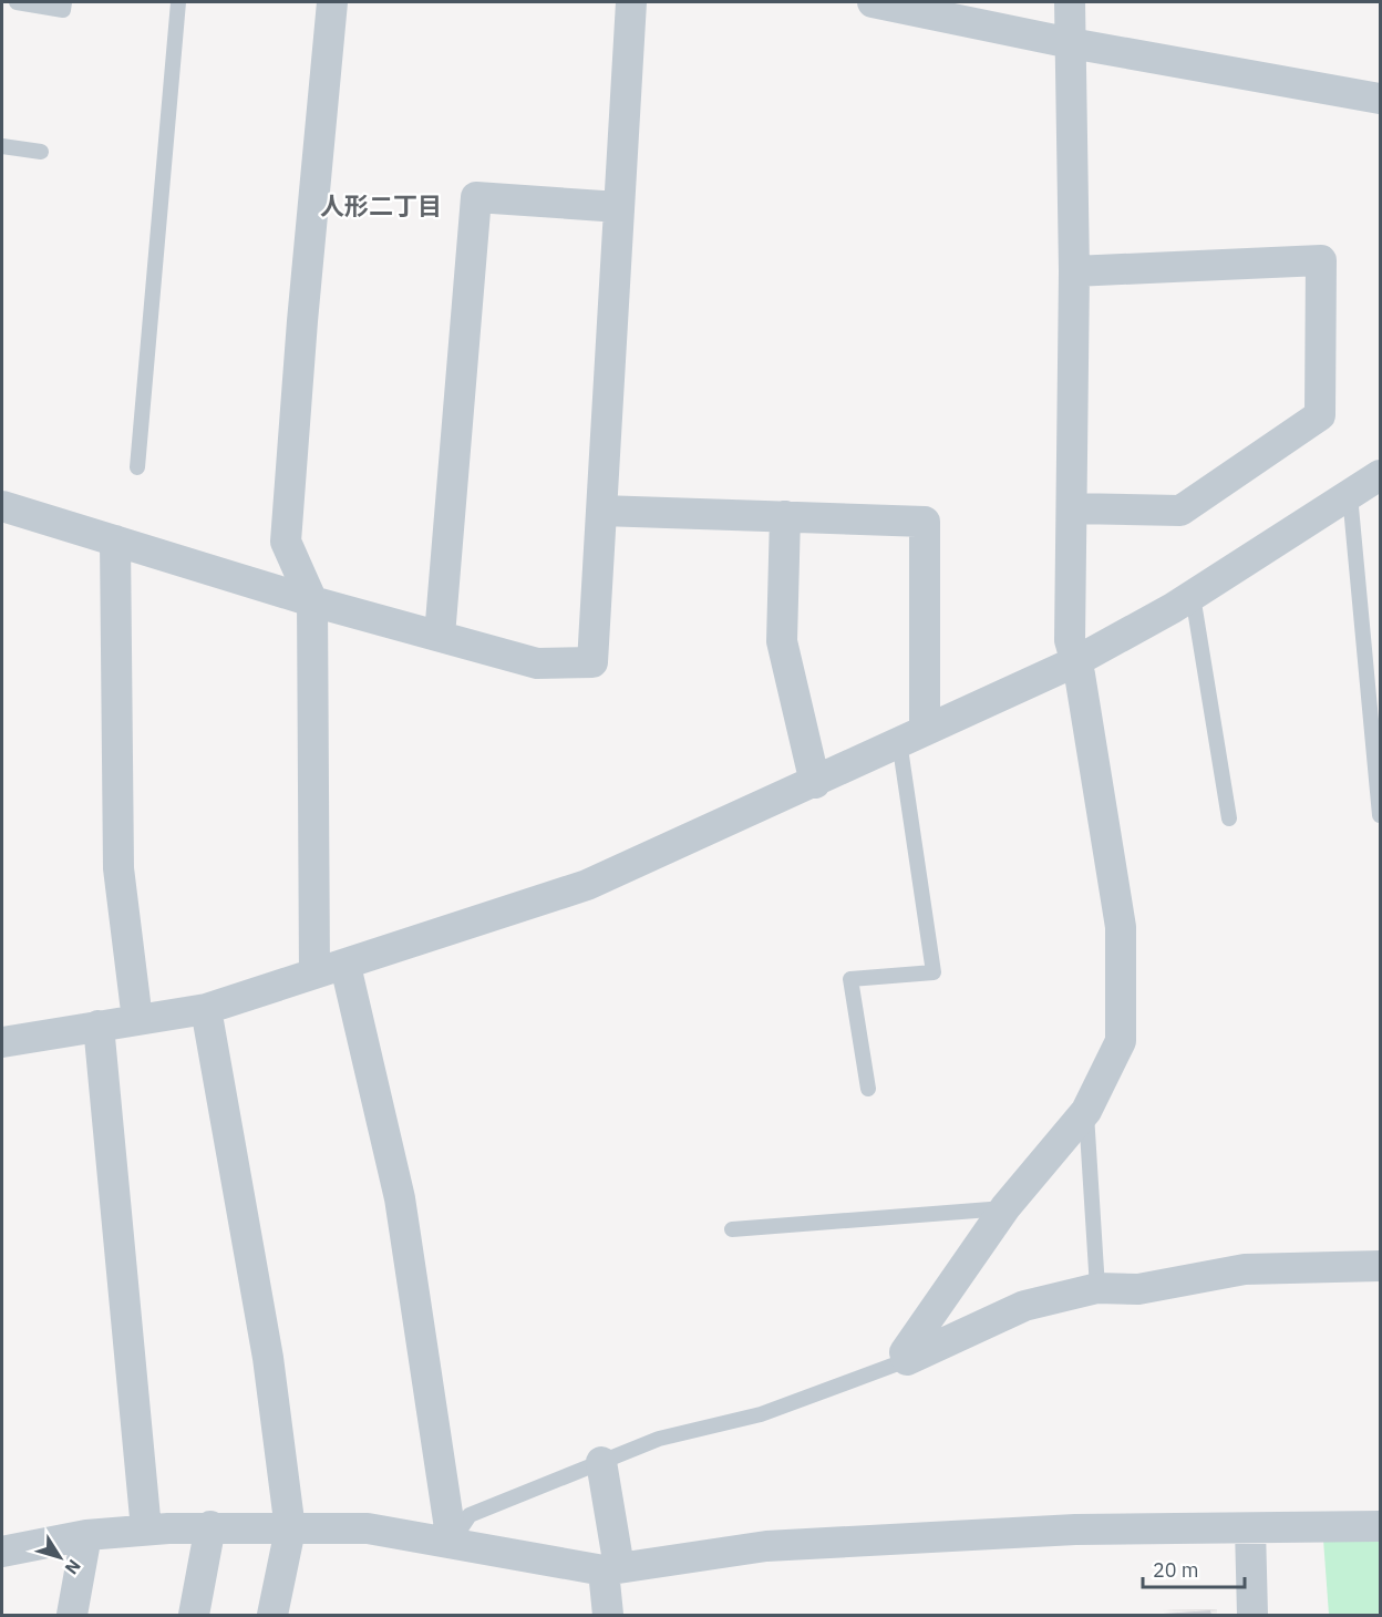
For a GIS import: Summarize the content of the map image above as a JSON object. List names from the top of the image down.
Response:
{
  "districts": ["人形二丁目"],
  "scale_bar": "20 m",
  "north": "bottom right"
}
